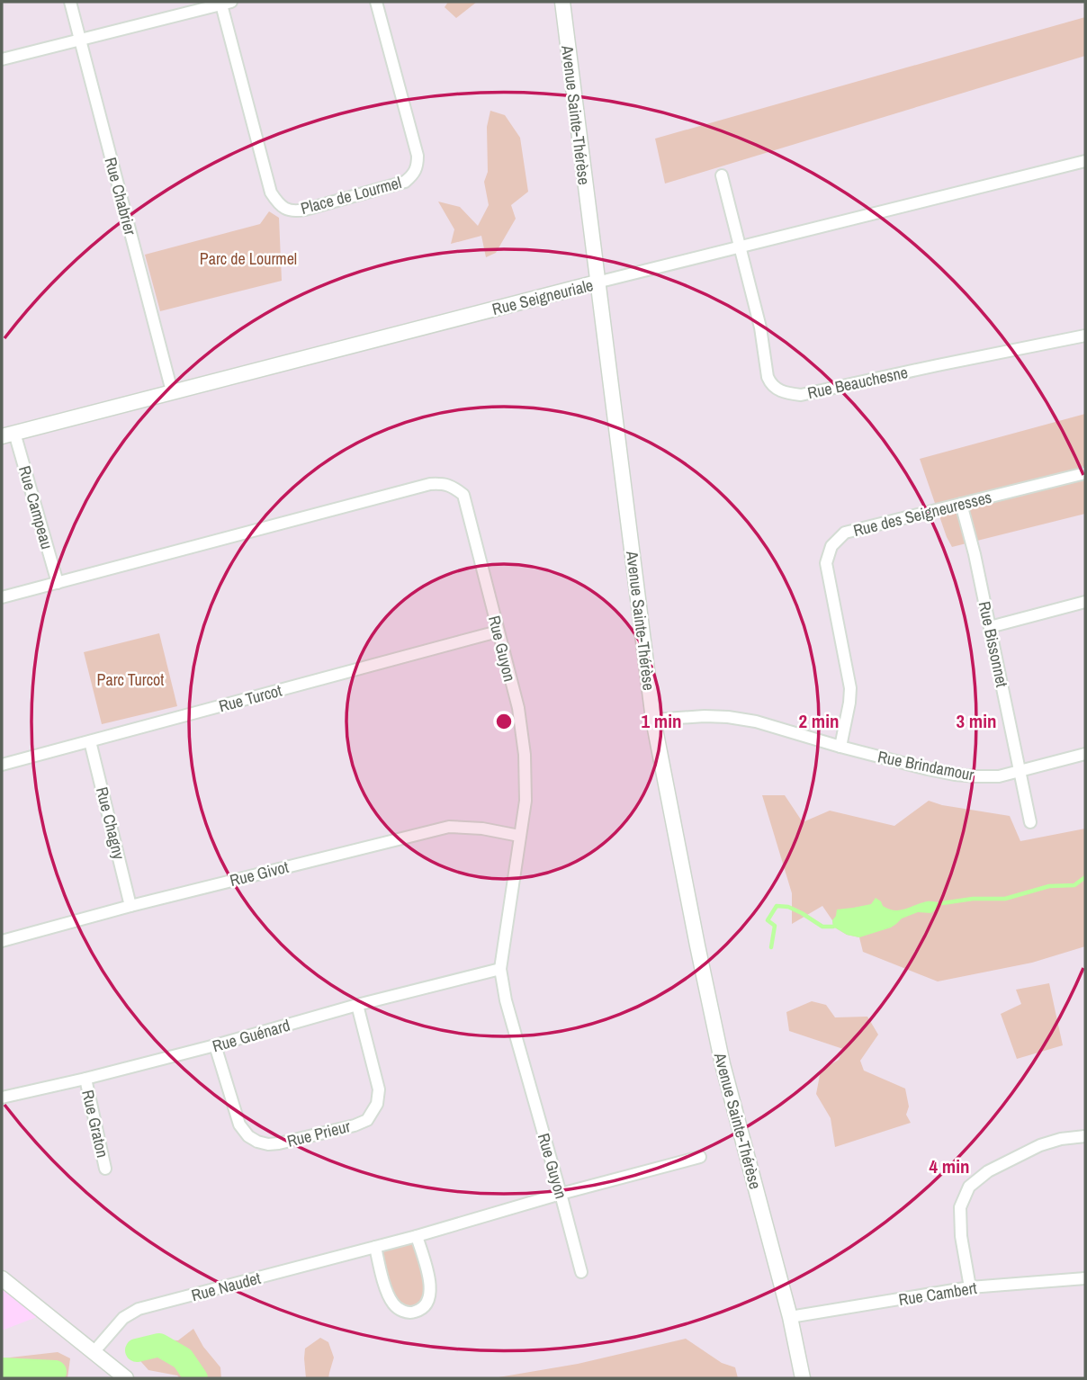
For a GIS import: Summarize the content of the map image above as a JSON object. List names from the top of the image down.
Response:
{
  "streets": {
    "street": [
      "Avenue Sainte-Thérèse",
      "Place de Lourmel",
      "Rue Chabrier",
      "Rue Seigneuriale",
      "Rue Beauchesne",
      "Rue Campeau",
      "Rue des Seigneuresses",
      "Rue Bissonnet",
      "Rue Guyon",
      "Rue Turcot",
      "Rue Brindamour",
      "Rue Chagny",
      "Rue Givot",
      "Rue Guénard",
      "Rue Graton",
      "Rue Prieur",
      "Rue Naudet",
      "Rue Cambert"
    ]
  },
  "crossings": [
    ["Avenue Sainte-Thérèse", "Rue Seigneuriale"],
    ["Avenue Sainte-Thérèse", "Rue Brindamour"],
    ["Avenue Sainte-Thérèse", "Rue Cambert"],
    ["Place de Lourmel", "Rue Chabrier"],
    ["Rue Chabrier", "Rue Seigneuriale"],
    ["Rue Seigneuriale", "Rue Beauchesne"],
    ["Rue Seigneuriale", "Rue Campeau"],
    ["Rue Campeau", "Rue Guyon"],
    ["Rue des Seigneuresses", "Rue Bissonnet"],
    ["Rue des Seigneuresses", "Rue Brindamour"],
    ["Rue Bissonnet", "Rue Brindamour"],
    ["Rue Guyon", "Rue Turcot"],
    ["Rue Guyon", "Rue Givot"],
    ["Rue Guyon", "Rue Guénard"],
    ["Rue Guyon", "Rue Naudet"],
    ["Rue Turcot", "Rue Chagny"],
    ["Rue Chagny", "Rue Givot"],
    ["Rue Guénard", "Rue Graton"],
    ["Rue Guénard", "Rue Prieur"]
  ],
  "parks": ["Parc de Lourmel", "Parc Turcot"],
  "rings": [
    "1 min",
    "2 min",
    "3 min",
    "4 min"
  ]
}
